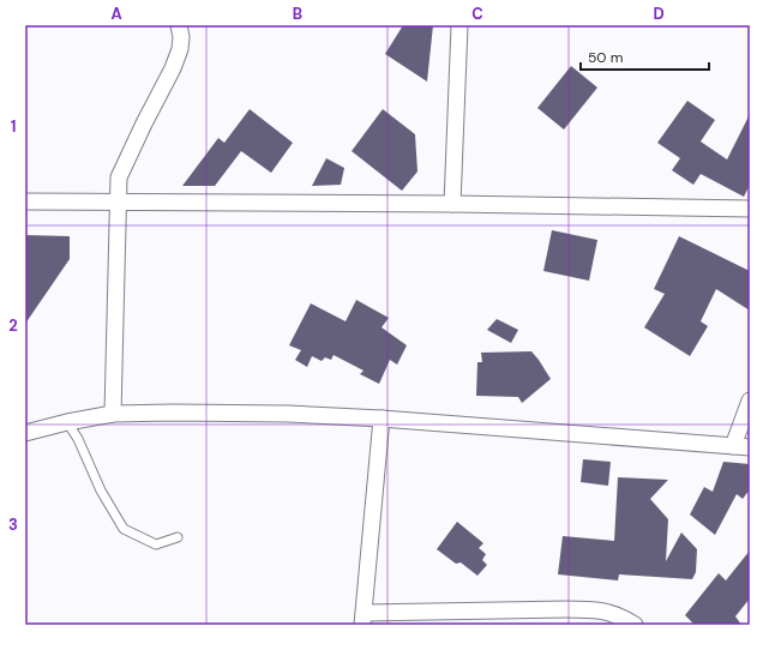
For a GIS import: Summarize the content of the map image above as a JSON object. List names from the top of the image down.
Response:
{
  "scale_bar": "50 m",
  "grid": {
    "columns": [
      "A",
      "B",
      "C",
      "D"
    ],
    "rows": ["1", "2", "3"]
  }
}
